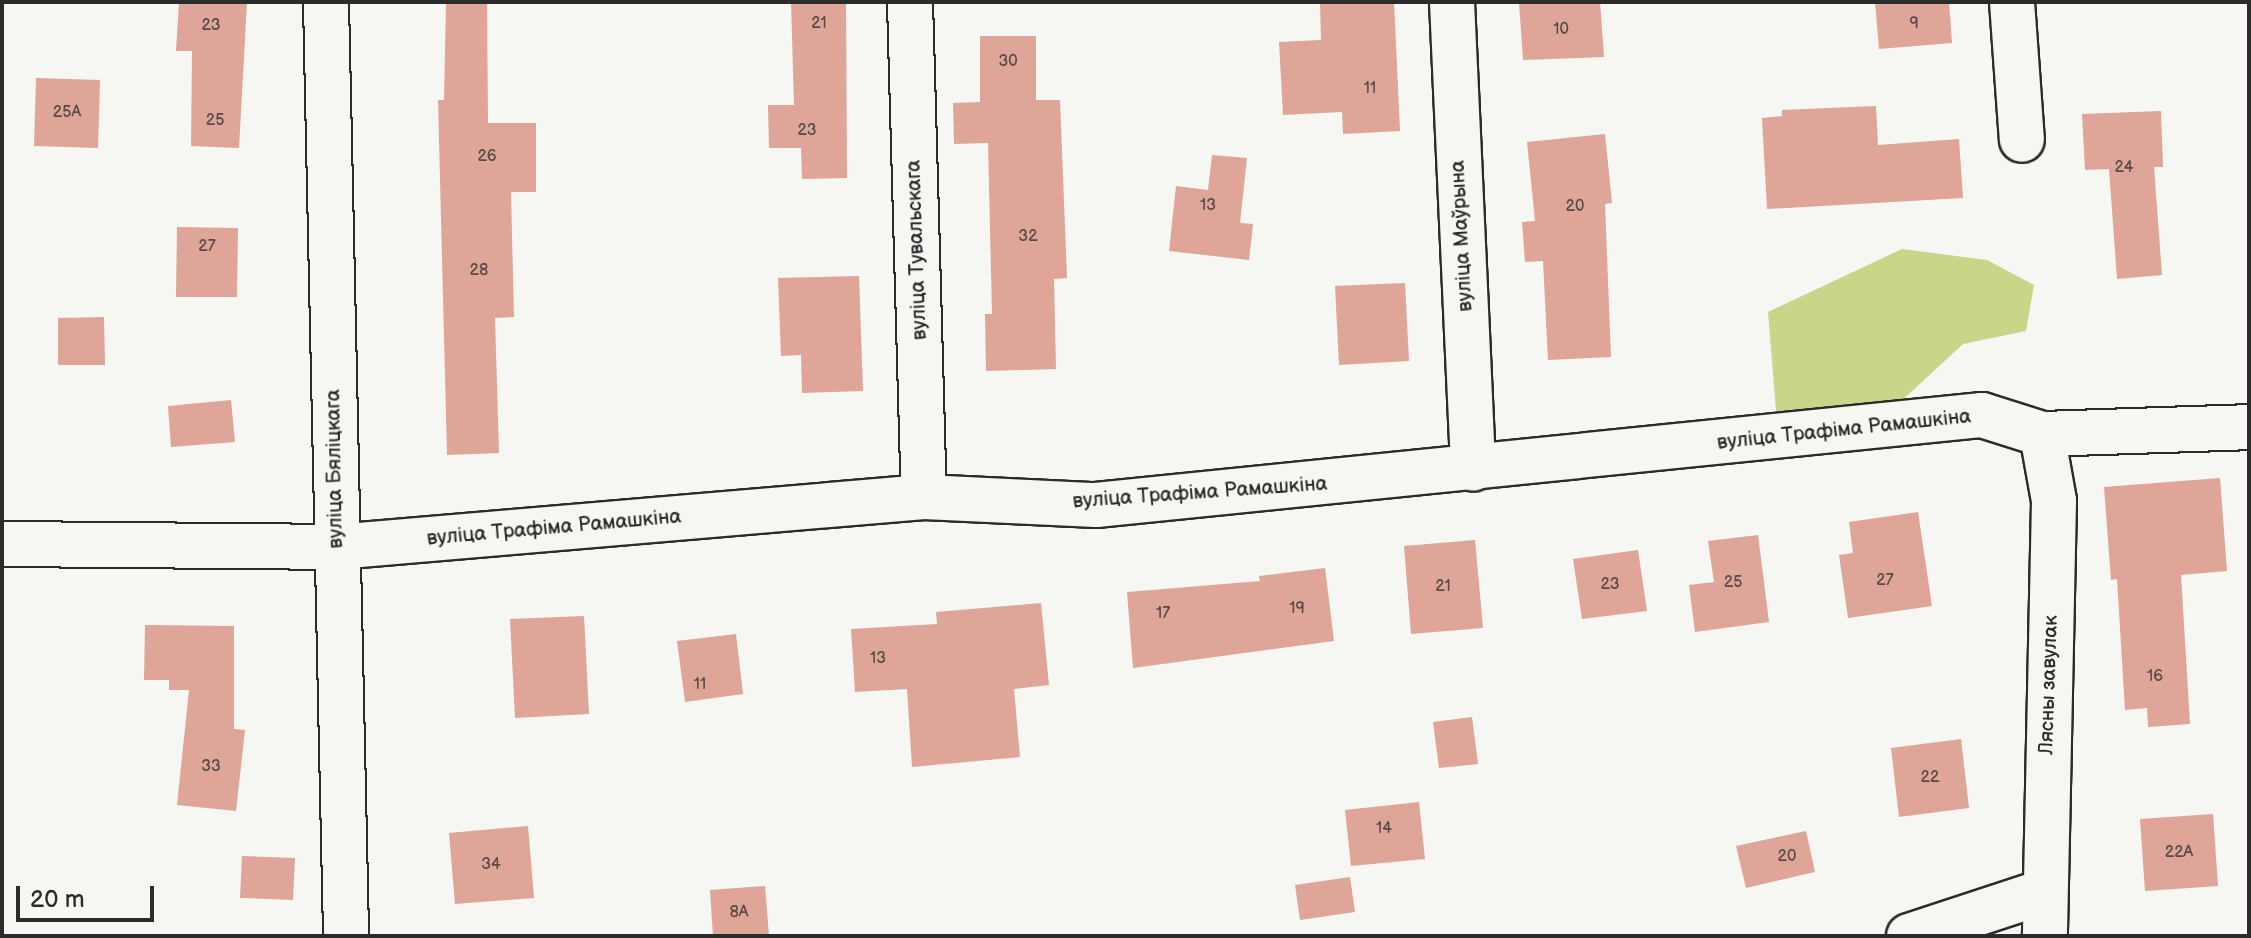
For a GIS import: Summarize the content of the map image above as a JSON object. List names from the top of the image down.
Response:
{
  "streets": {
    "street": [
      "вуліца Маўрына",
      "вуліца Тувальскага",
      "вуліца Трафіма Рамашкіна",
      "вуліца Бяліцкага",
      "Лясны завулак"
    ]
  },
  "crossings": [
    ["вуліца Маўрына", "вуліца Трафіма Рамашкіна"],
    ["вуліца Тувальскага", "вуліца Трафіма Рамашкіна"],
    ["вуліца Трафіма Рамашкіна", "вуліца Бяліцкага"],
    ["вуліца Трафіма Рамашкіна", "Лясны завулак"]
  ],
  "house_numbers": [
    "21",
    "9",
    "23",
    "10",
    "30",
    "11",
    "25А",
    "25",
    "23",
    "26",
    "24",
    "13",
    "20",
    "32",
    "27",
    "28",
    "27",
    "25",
    "23",
    "21",
    "19",
    "17",
    "13",
    "16",
    "11",
    "33",
    "22",
    "14",
    "22А",
    "20",
    "34",
    "8А"
  ],
  "scale_bar": "20 m"
}
